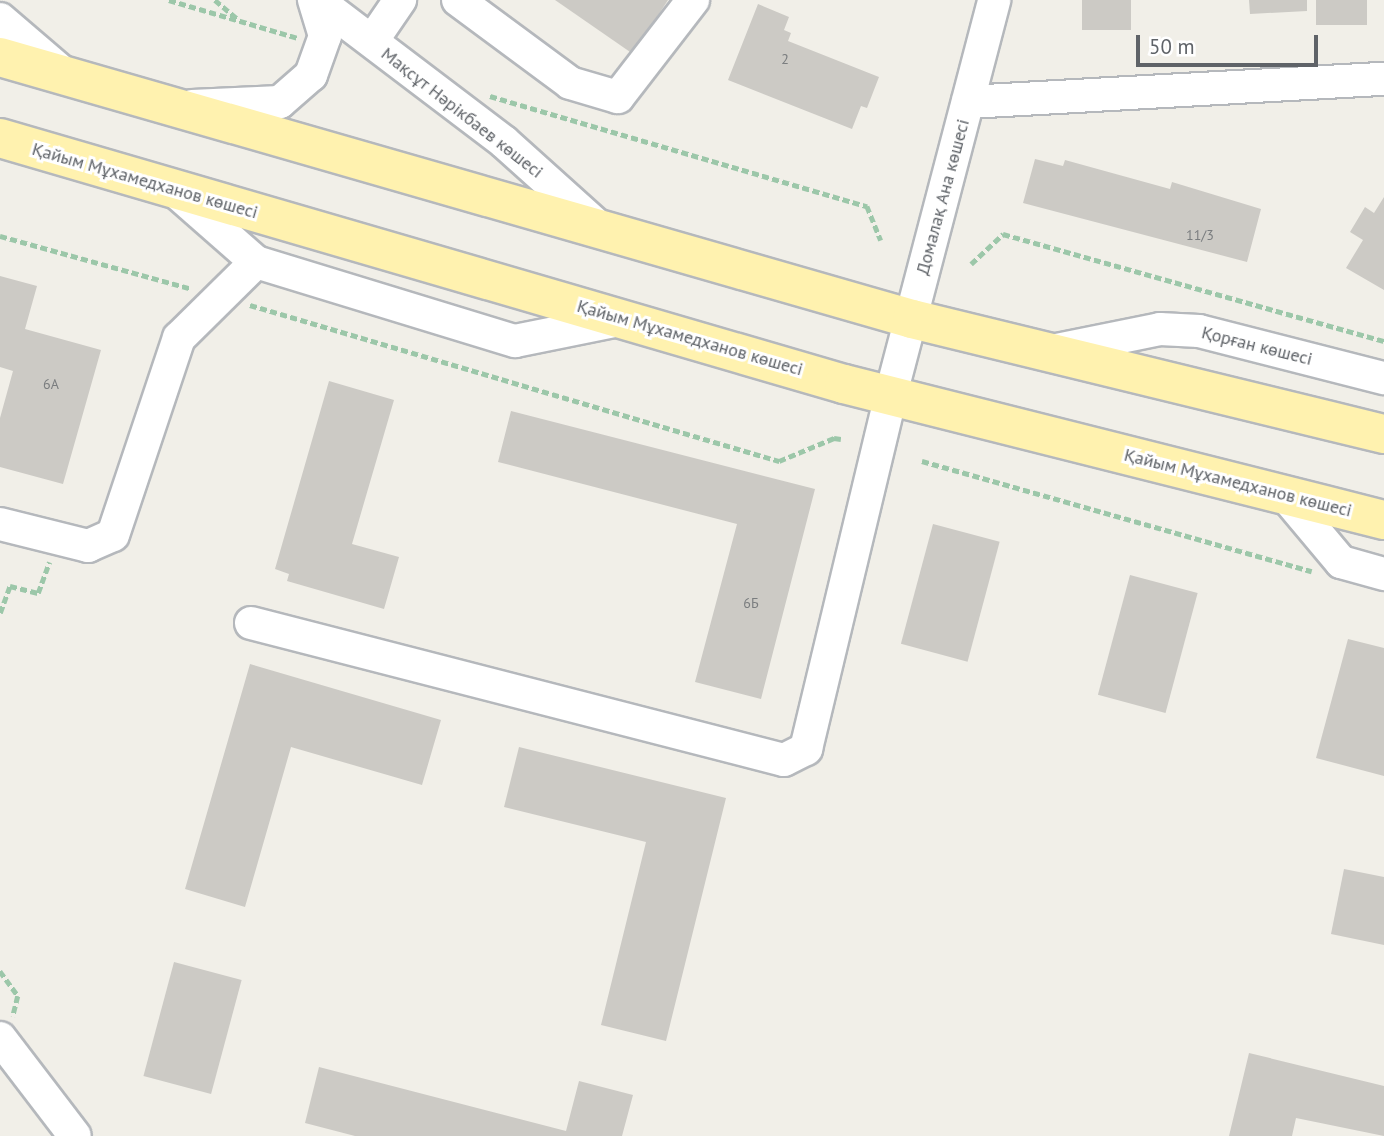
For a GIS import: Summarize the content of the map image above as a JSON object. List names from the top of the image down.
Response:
{
  "streets": {
    "main road": ["Қайым Мұхамедханов көшесі"],
    "street": ["Мақсұт Нәрікбаев көшесі", "Домалақ Ана көшесі", "Қорған көшесі"]
  },
  "crossings": [
    ["Қайым Мұхамедханов көшесі", "Домалақ Ана көшесі"]
  ],
  "house_numbers": [
    "2",
    "11/3",
    "6А",
    "6Б"
  ],
  "scale_bar": "50 m"
}
